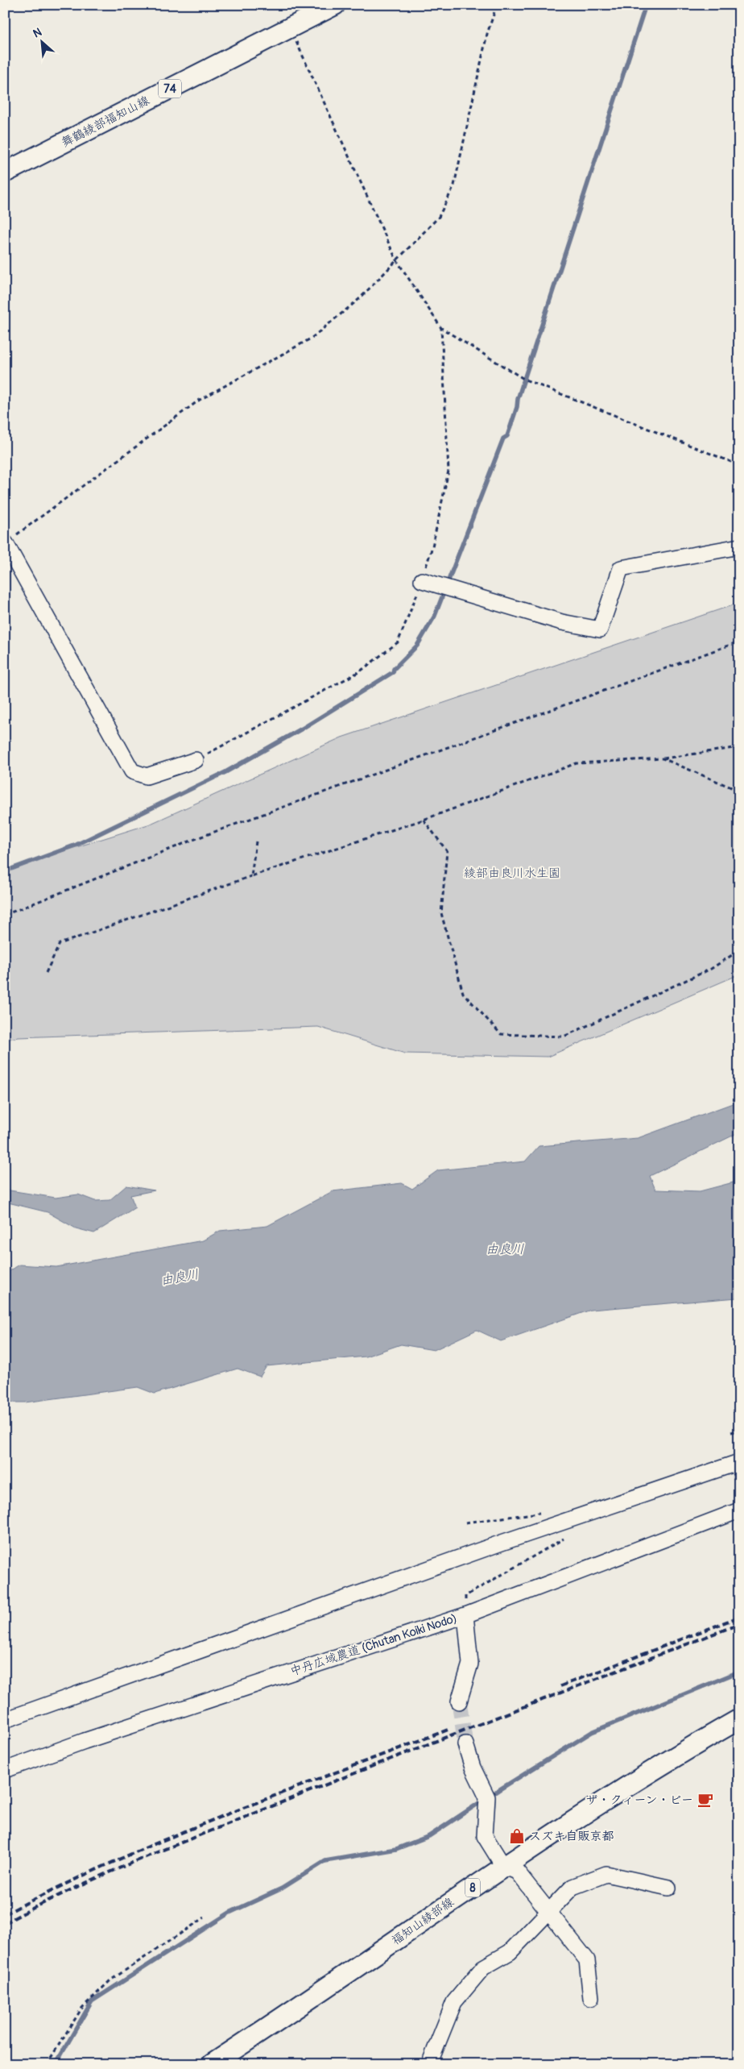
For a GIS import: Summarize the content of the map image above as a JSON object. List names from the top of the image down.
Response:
{
  "streets": {
    "main road": [
      "74",
      "舞鶴綾部福知山線",
      "8",
      "福知山綾部線"
    ],
    "street": ["中丹広域農道 (Chutan Koiki Nodo)"]
  },
  "water": ["由良川"],
  "parks": ["綾部由良川水生園"],
  "places": {
    "cafe": ["ザ・クィーン・ビー"],
    "shop": ["スズキ自販京都"]
  },
  "north": "top left"
}
